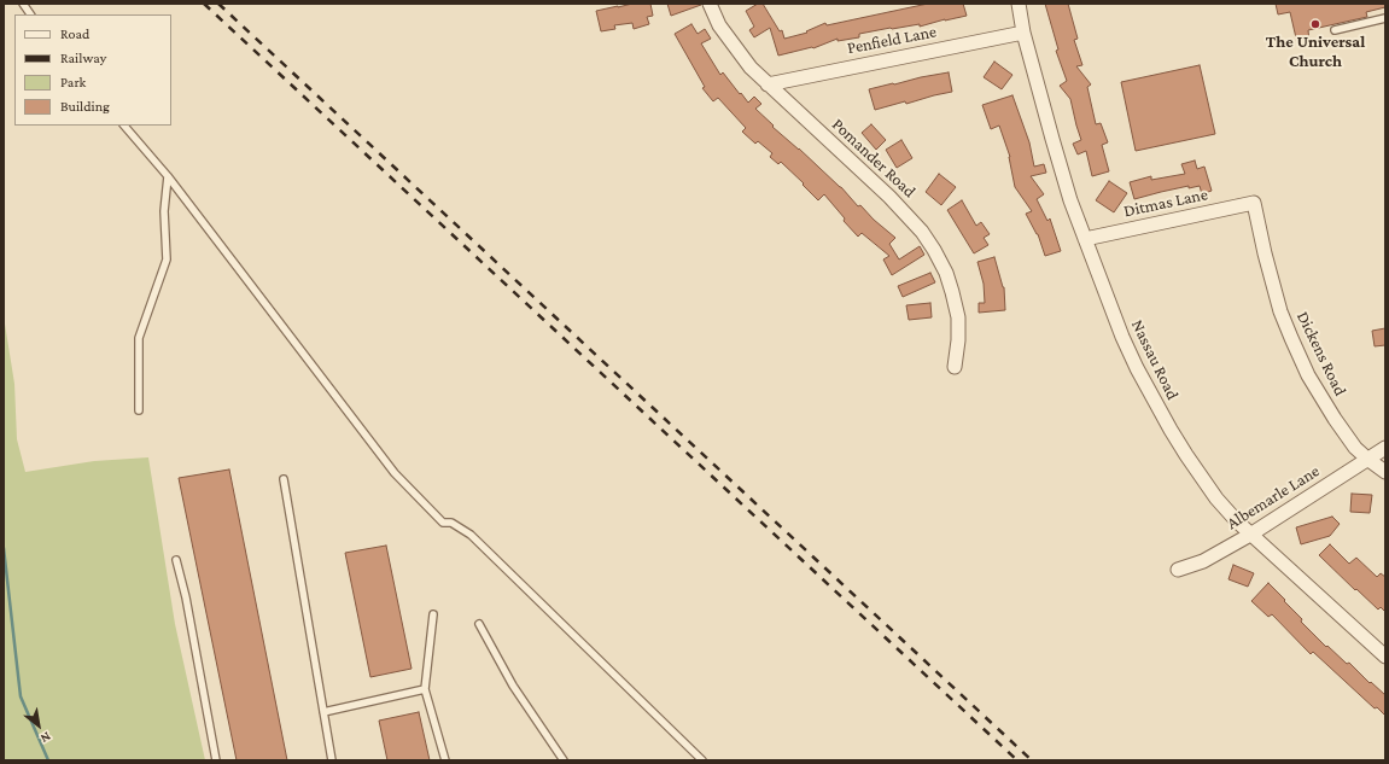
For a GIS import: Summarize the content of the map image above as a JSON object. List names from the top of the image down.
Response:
{
  "streets": {
    "street": [
      "Penfield Lane",
      "Pomander Road",
      "Ditmas Lane",
      "Dickens Road",
      "Nassau Road",
      "Albemarle Lane"
    ]
  },
  "crossings": [
    ["Penfield Lane", "Pomander Road"],
    ["Penfield Lane", "Nassau Road"],
    ["Ditmas Lane", "Dickens Road"],
    ["Ditmas Lane", "Nassau Road"],
    ["Dickens Road", "Albemarle Lane"],
    ["Nassau Road", "Albemarle Lane"]
  ],
  "places": ["The Universal Church"],
  "legend": [
    "Road",
    "Railway",
    "Park",
    "Building"
  ],
  "north": "bottom right"
}
